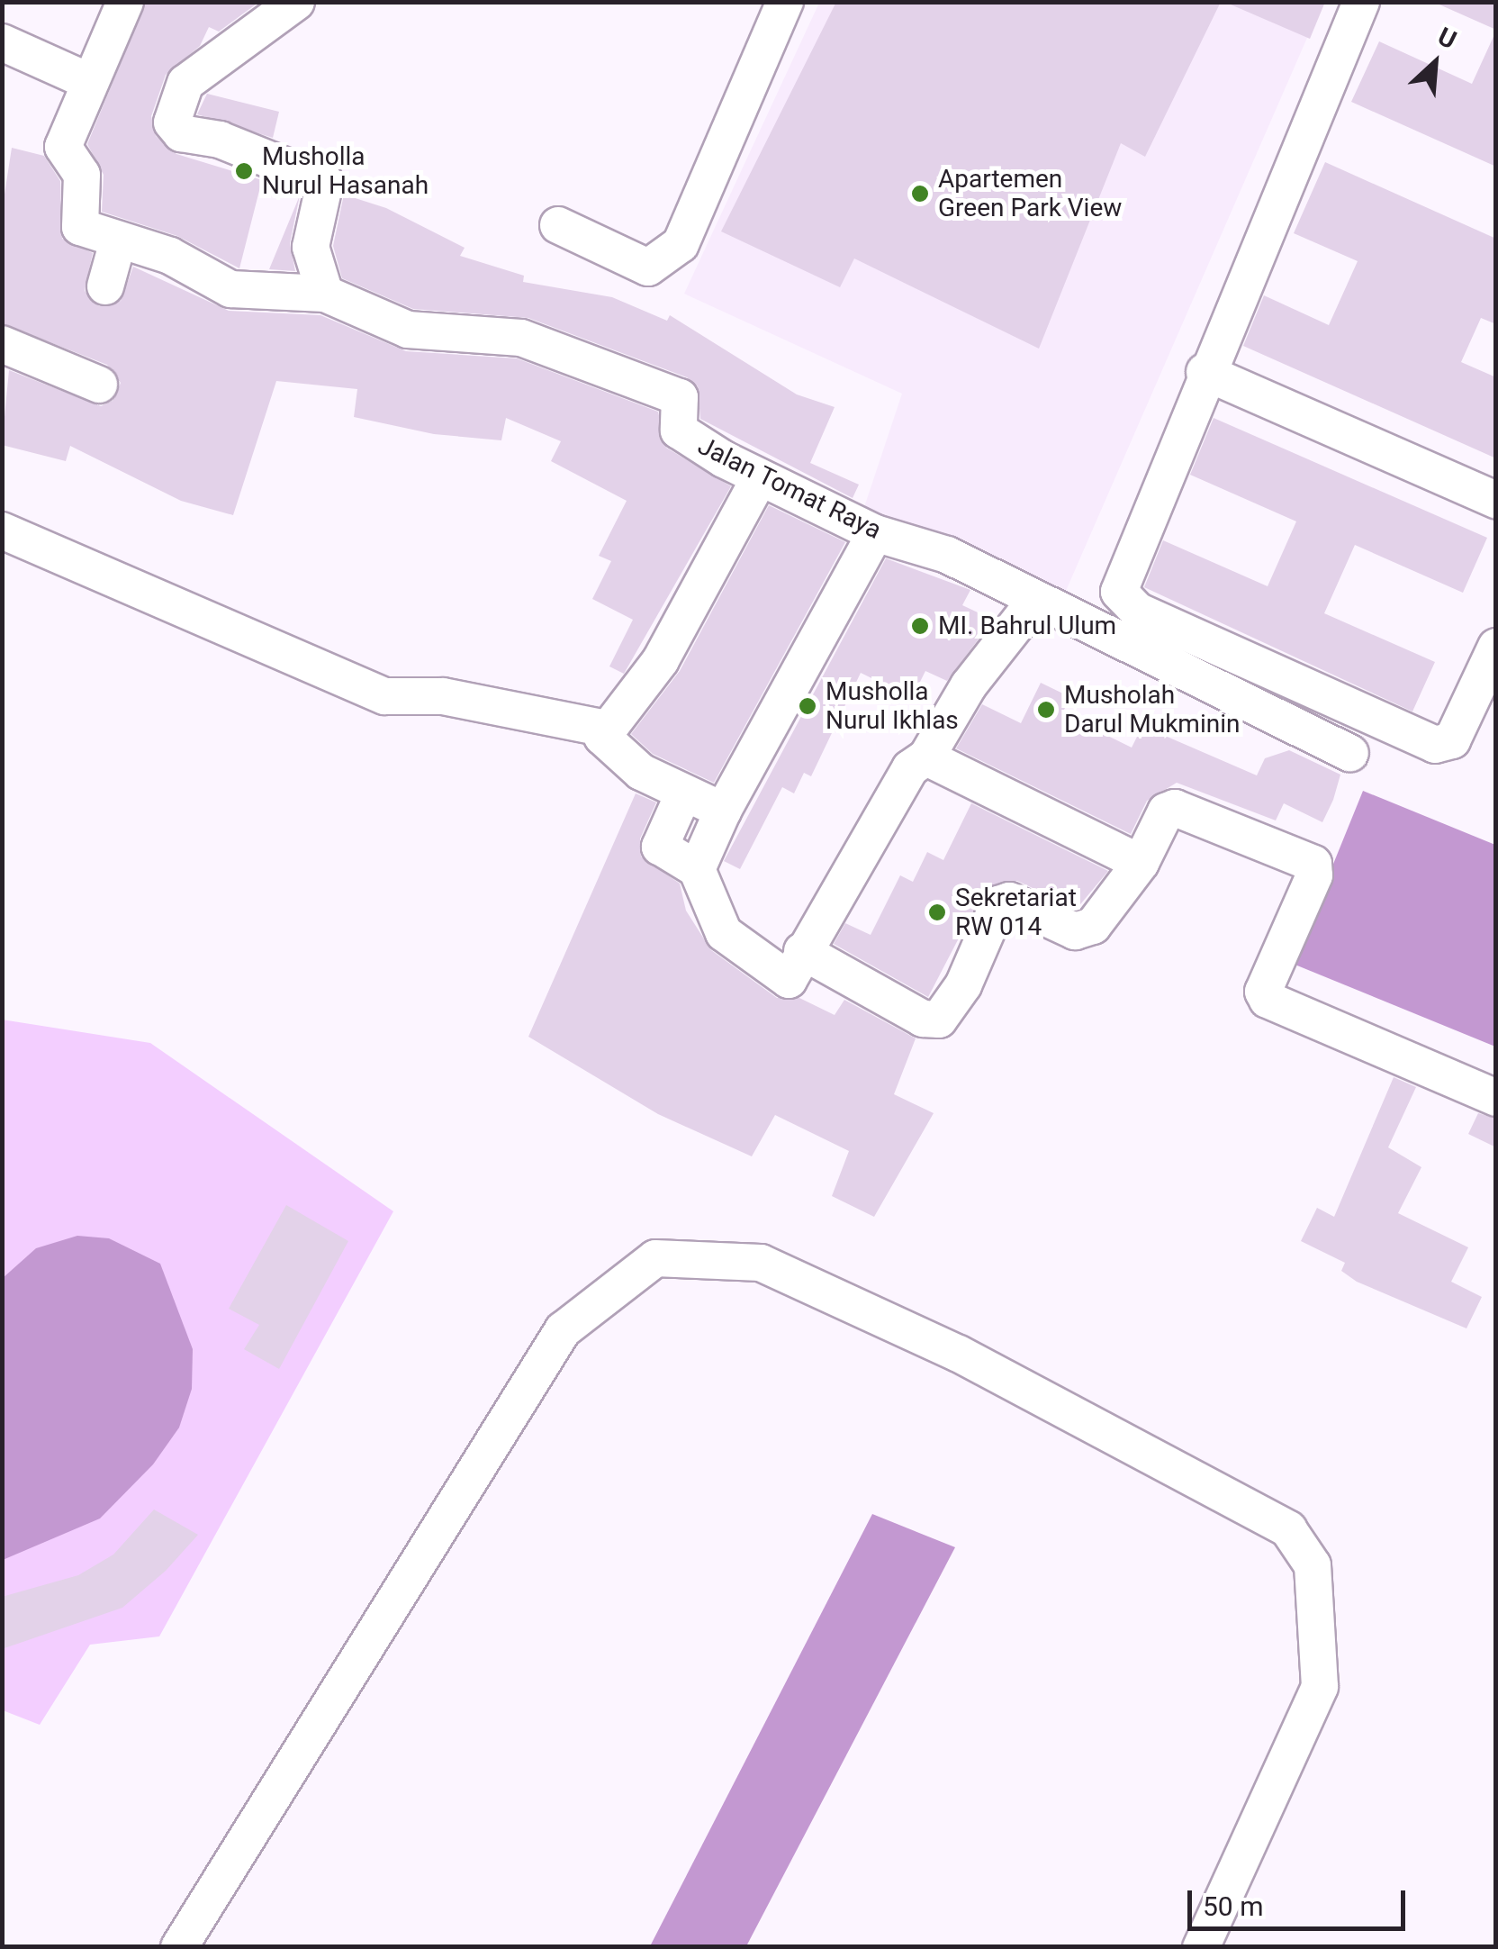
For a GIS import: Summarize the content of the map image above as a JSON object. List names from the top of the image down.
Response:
{
  "streets": {
    "street": ["Jalan Tomat Raya"]
  },
  "places": [
    "Musholla Nurul Hasanah",
    "Apartemen Green Park View",
    "MI. Bahrul Ulum",
    "Musholla Nurul Ikhlas",
    "Musholah Darul Mukminin",
    "Sekretariat RW 014"
  ],
  "scale_bar": "50 m",
  "north": "top right"
}
